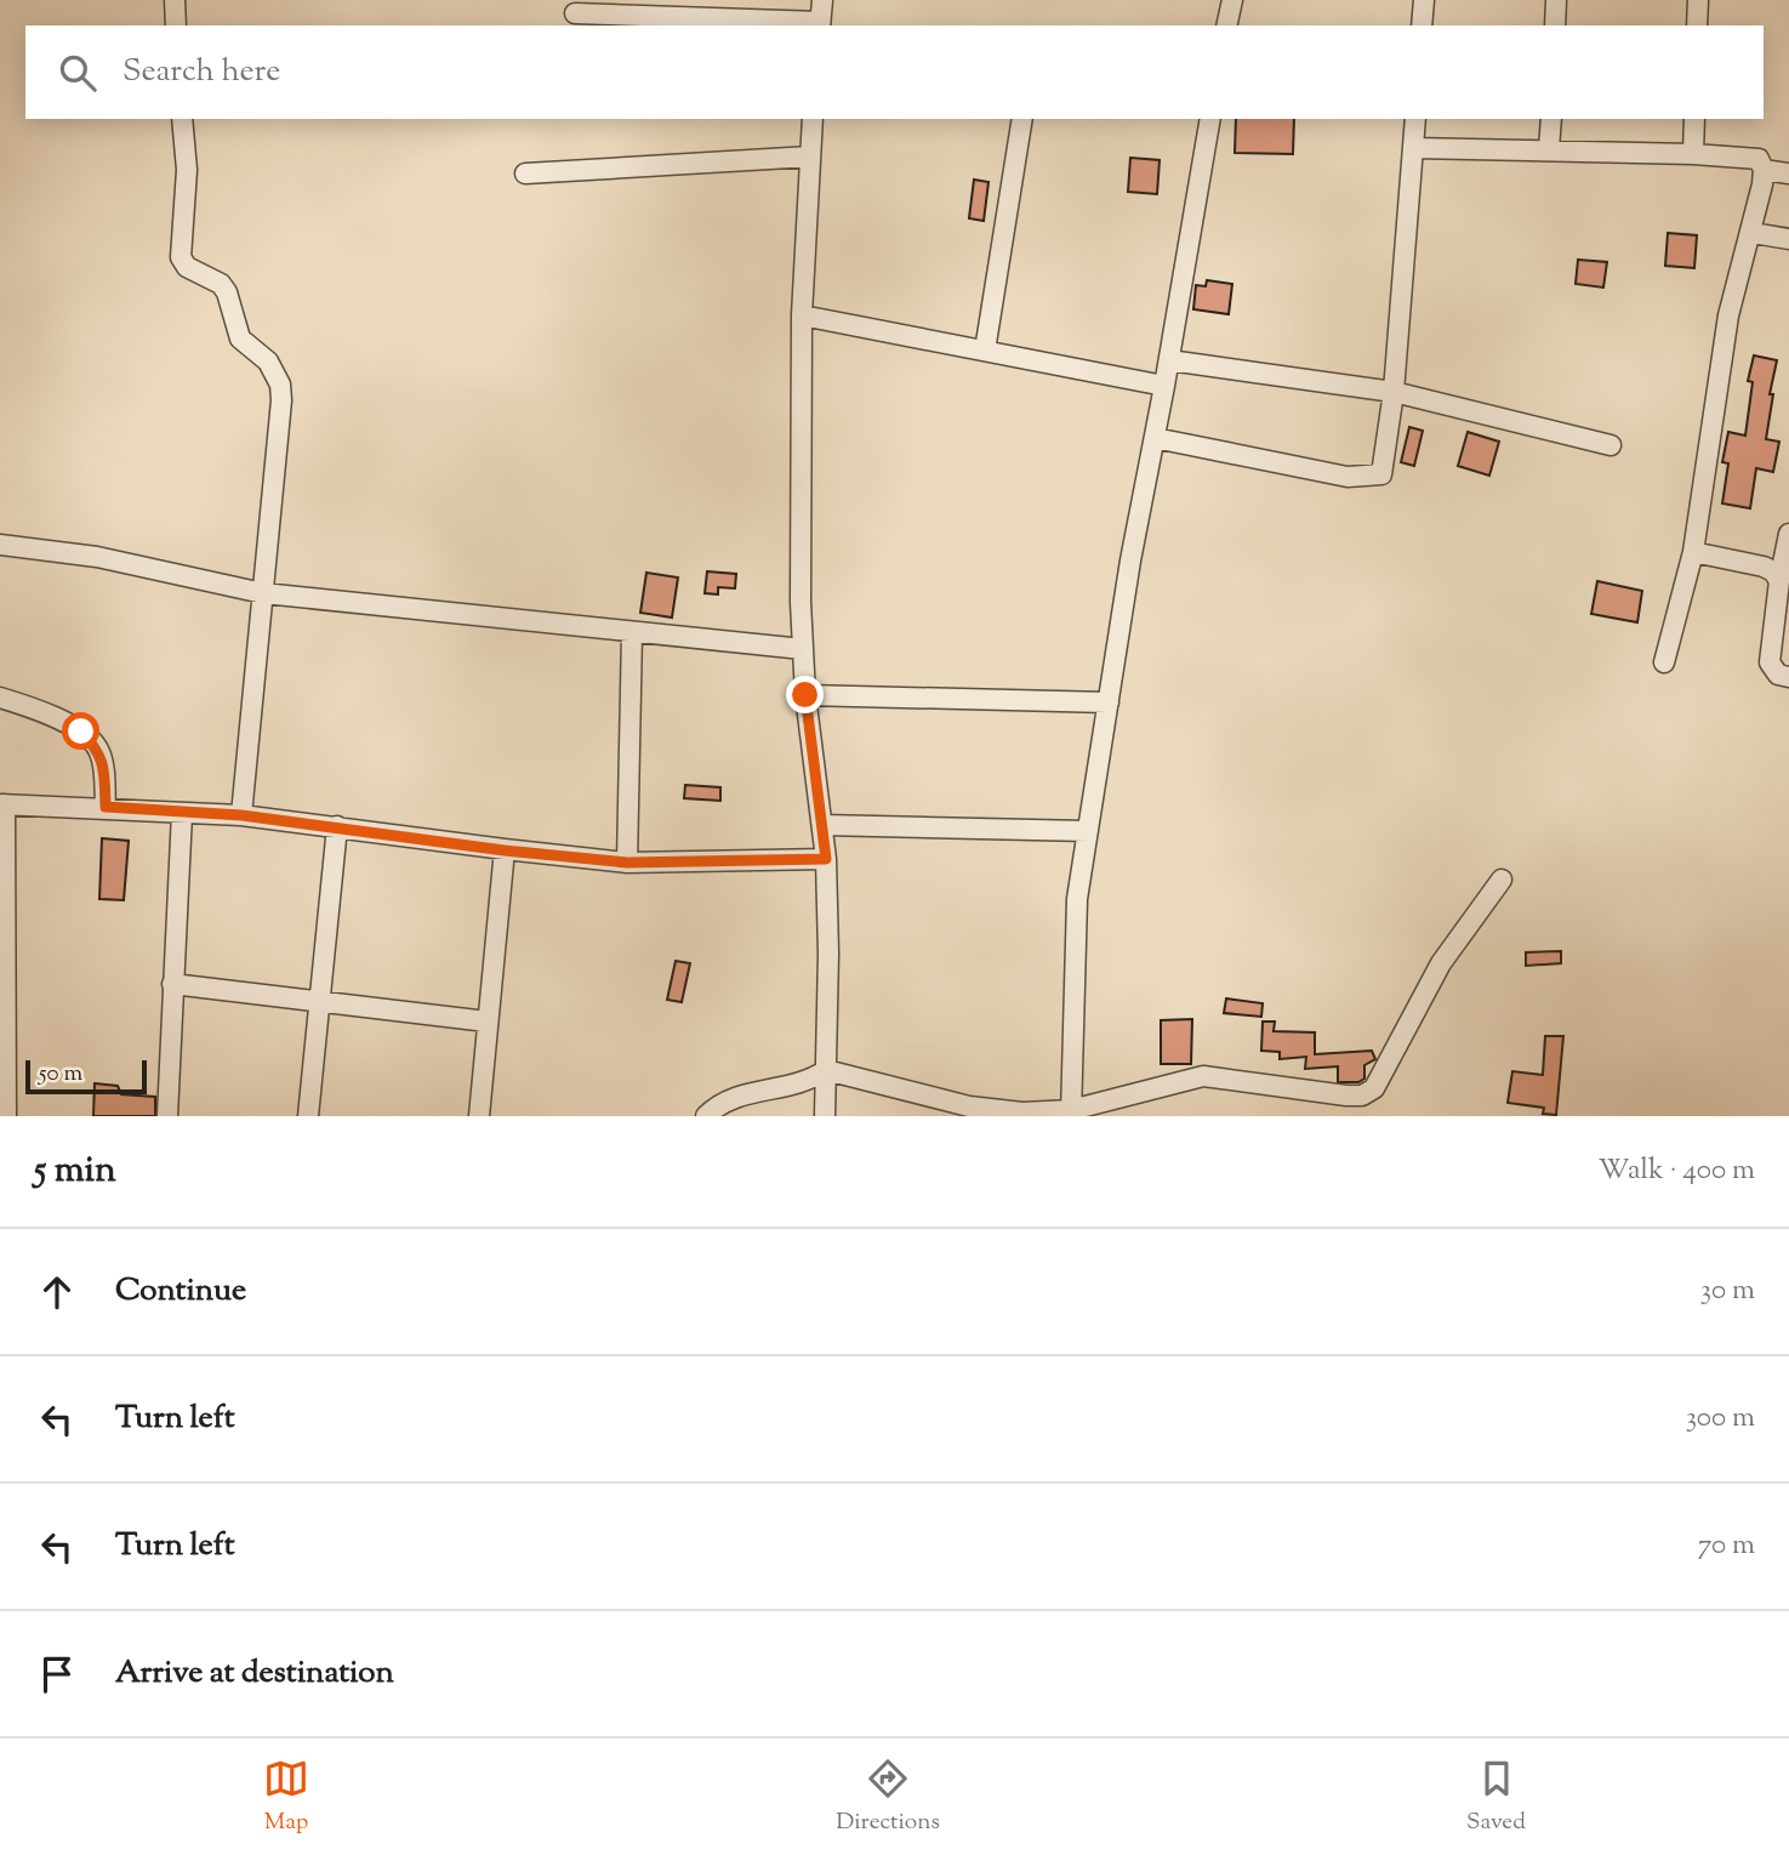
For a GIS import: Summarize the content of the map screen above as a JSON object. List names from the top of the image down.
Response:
{
  "scale_bar": "50 m",
  "page": {
    "search": "Search here",
    "scale": "50 m",
    "heading": ["5 min", "Walk · 400 m"],
    "list": [
      ["Continue", "30 m"],
      ["Turn left", "300 m"],
      ["Turn left", "70 m"],
      "Arrive at destination"
    ],
    "nav": ["Map", "Directions", "Saved"]
  }
}
